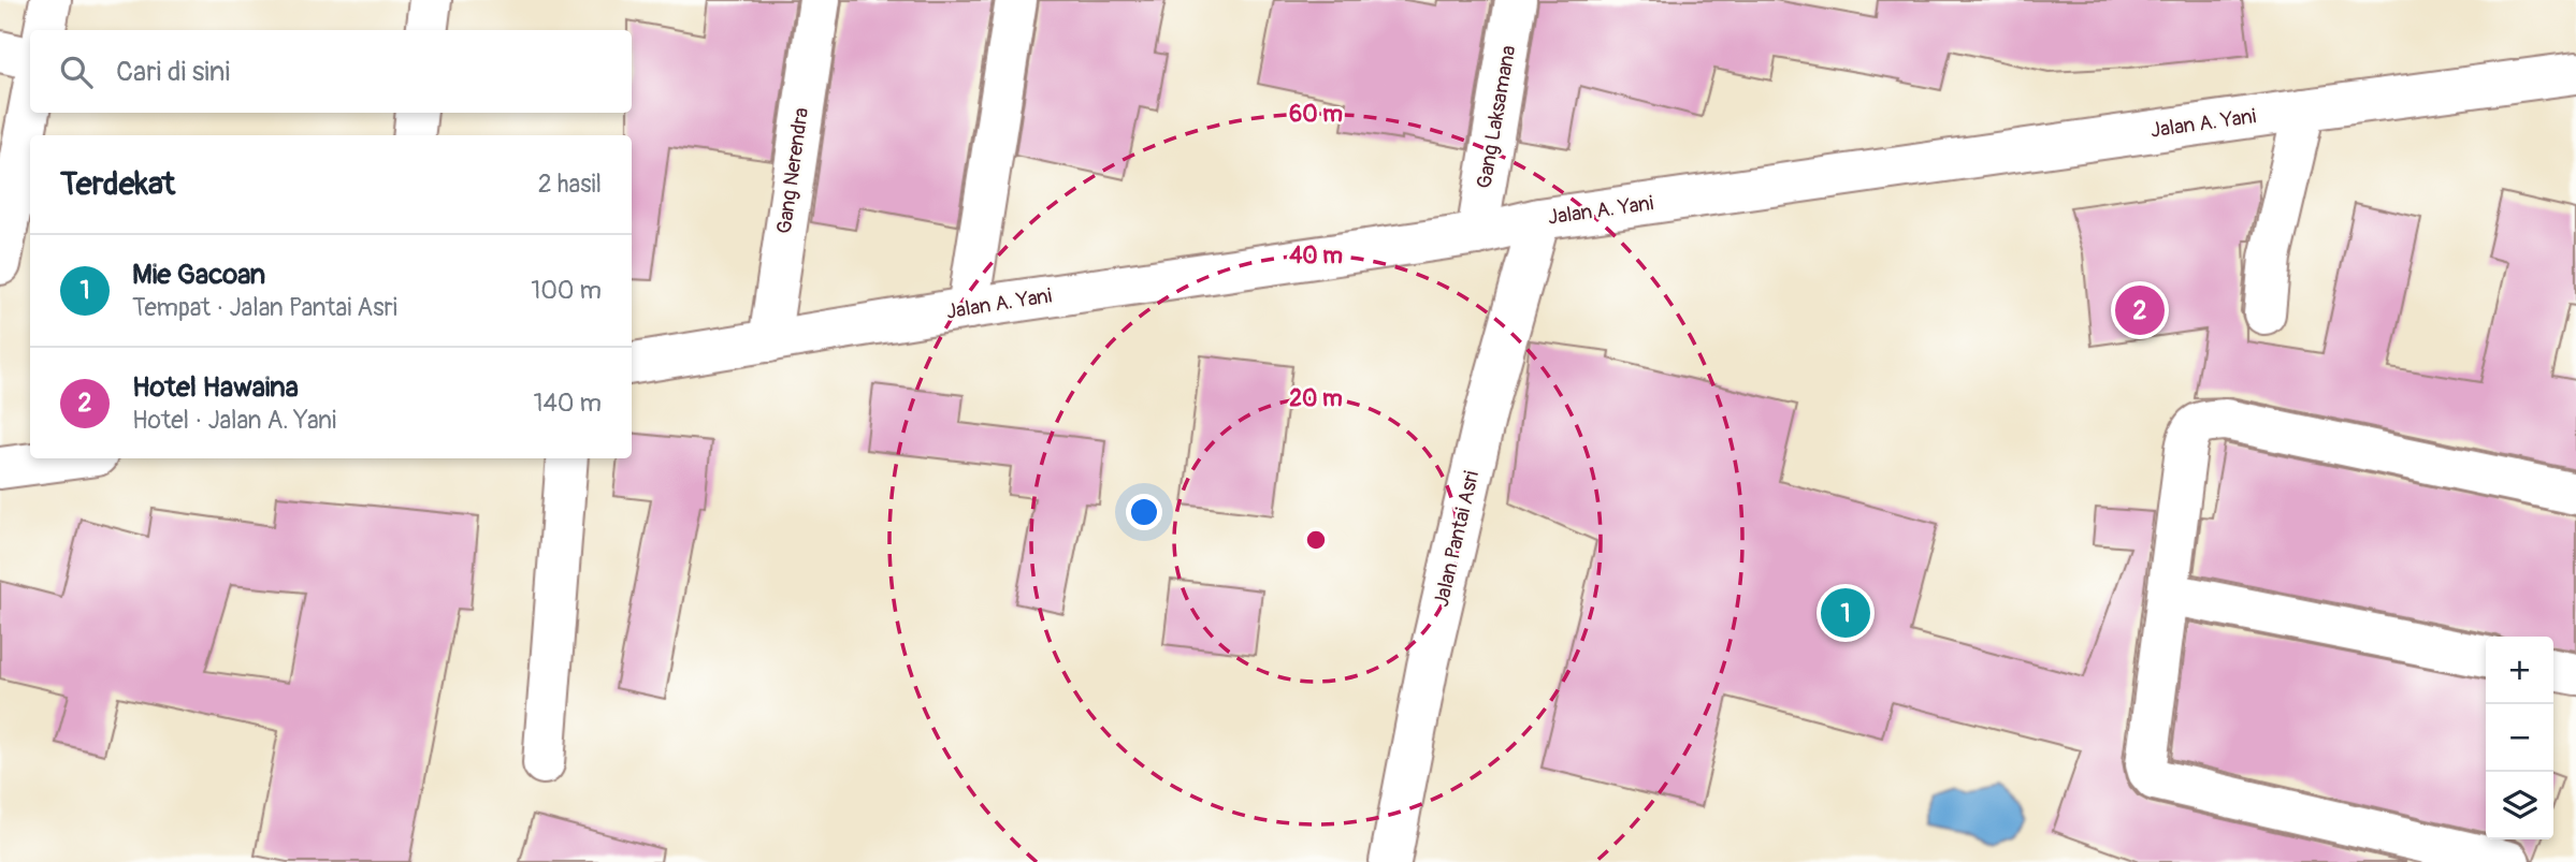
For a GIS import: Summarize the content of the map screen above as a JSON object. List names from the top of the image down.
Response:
{
  "streets": {
    "main road": [
      "Gang Laksamana",
      "Jalan A. Yani",
      "Gang Nerendra",
      "Jalan Pantai Asri"
    ]
  },
  "crossings": [
    ["Gang Laksamana", "Jalan A. Yani"],
    ["Jalan A. Yani", "Gang Nerendra"],
    ["Jalan A. Yani", "Jalan Pantai Asri"]
  ],
  "page": {
    "search": "Cari di sini",
    "heading": ["Terdekat", "2 hasil"],
    "list": [
      {
        "mark": "1",
        "name": "Mie Gacoan",
        "note": "Tempat · Jalan Pantai Asri",
        "value": "100 m"
      },
      {
        "mark": "2",
        "name": "Hotel Hawaina",
        "note": "Hotel · Jalan A. Yani",
        "value": "140 m"
      }
    ],
    "pins": ["2", "1"],
    "map_buttons": ["+", "−"]
  },
  "rings": ["60 m", "40 m", "20 m"]
}
